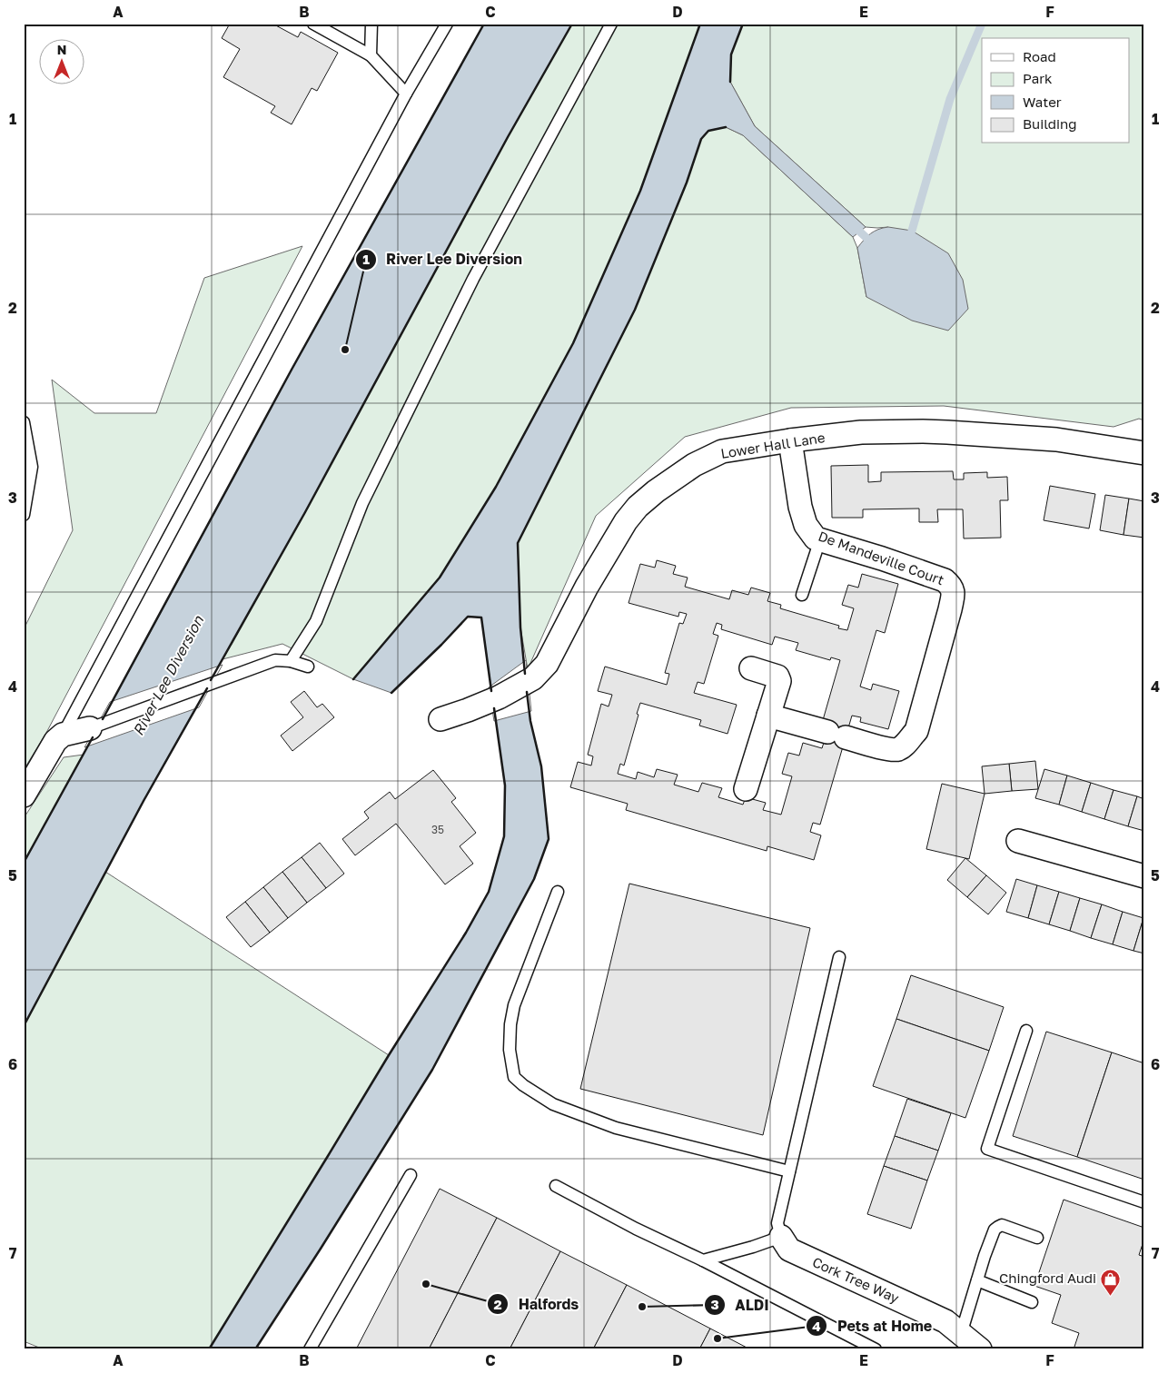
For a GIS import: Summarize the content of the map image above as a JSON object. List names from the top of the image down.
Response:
{
  "streets": {
    "street": ["Lower Hall Lane", "De Mandeville Court", "Cork Tree Way"]
  },
  "crossings": [
    ["Lower Hall Lane", "De Mandeville Court"]
  ],
  "water": ["River Lee Diversion"],
  "places": {
    "other": [
      "River Lee Diversion",
      "Halfords",
      "ALDI",
      "Pets at Home"
    ],
    "shop": ["Chingford Audi"]
  },
  "house_numbers": ["35"],
  "legend": [
    "Road",
    "Park",
    "Water",
    "Building"
  ],
  "north": "top",
  "grid": {
    "columns": [
      "A",
      "B",
      "C",
      "D",
      "E",
      "F"
    ],
    "rows": [
      "1",
      "2",
      "3",
      "4",
      "5",
      "6",
      "7"
    ]
  }
}
